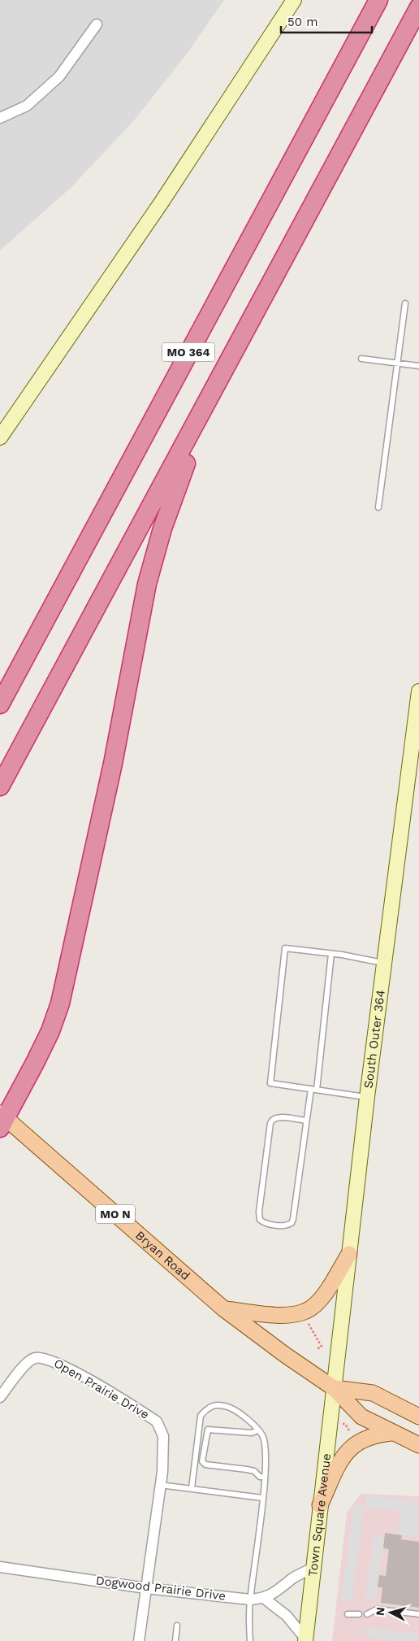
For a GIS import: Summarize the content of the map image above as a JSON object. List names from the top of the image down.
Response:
{
  "streets": {
    "highway": ["MO 364"],
    "main road": [
      "South Outer 364",
      "MO N",
      "Bryan Road",
      "Town Square Avenue"
    ],
    "street": ["Open Prairie Drive", "Dogwood Prairie Drive"]
  },
  "crossings": [
    ["South Outer 364", "Bryan Road"],
    ["South Outer 364", "Town Square Avenue"],
    ["Bryan Road", "Town Square Avenue"],
    ["Town Square Avenue", "Dogwood Prairie Drive"]
  ],
  "scale_bar": "50 m",
  "north": "left"
}
